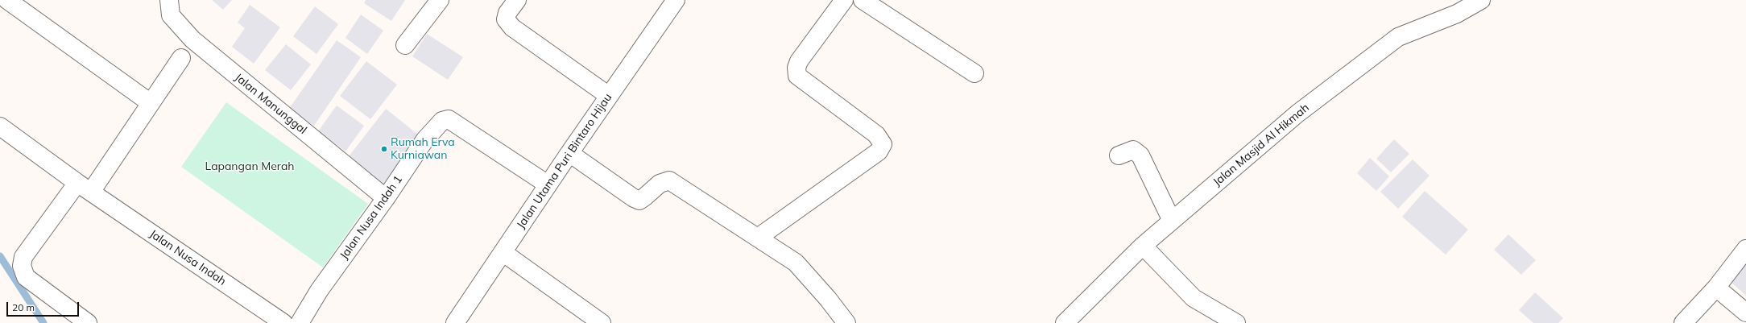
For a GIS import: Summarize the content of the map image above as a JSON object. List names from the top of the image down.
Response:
{
  "streets": {
    "street": [
      "Jalan Manunggal",
      "Jalan Masjid Al Hikmah",
      "Jalan Utama Puri Bintaro Hijau",
      "Jalan Nusa Indah 1",
      "Jalan Nusa Indah"
    ]
  },
  "crossings": [
    ["Jalan Manunggal", "Jalan Nusa Indah 1"],
    ["Jalan Utama Puri Bintaro Hijau", "Jalan Nusa Indah 1"]
  ],
  "parks": ["Lapangan Merah"],
  "places": ["Rumah Erva Kurniawan"],
  "scale_bar": "20 m"
}
